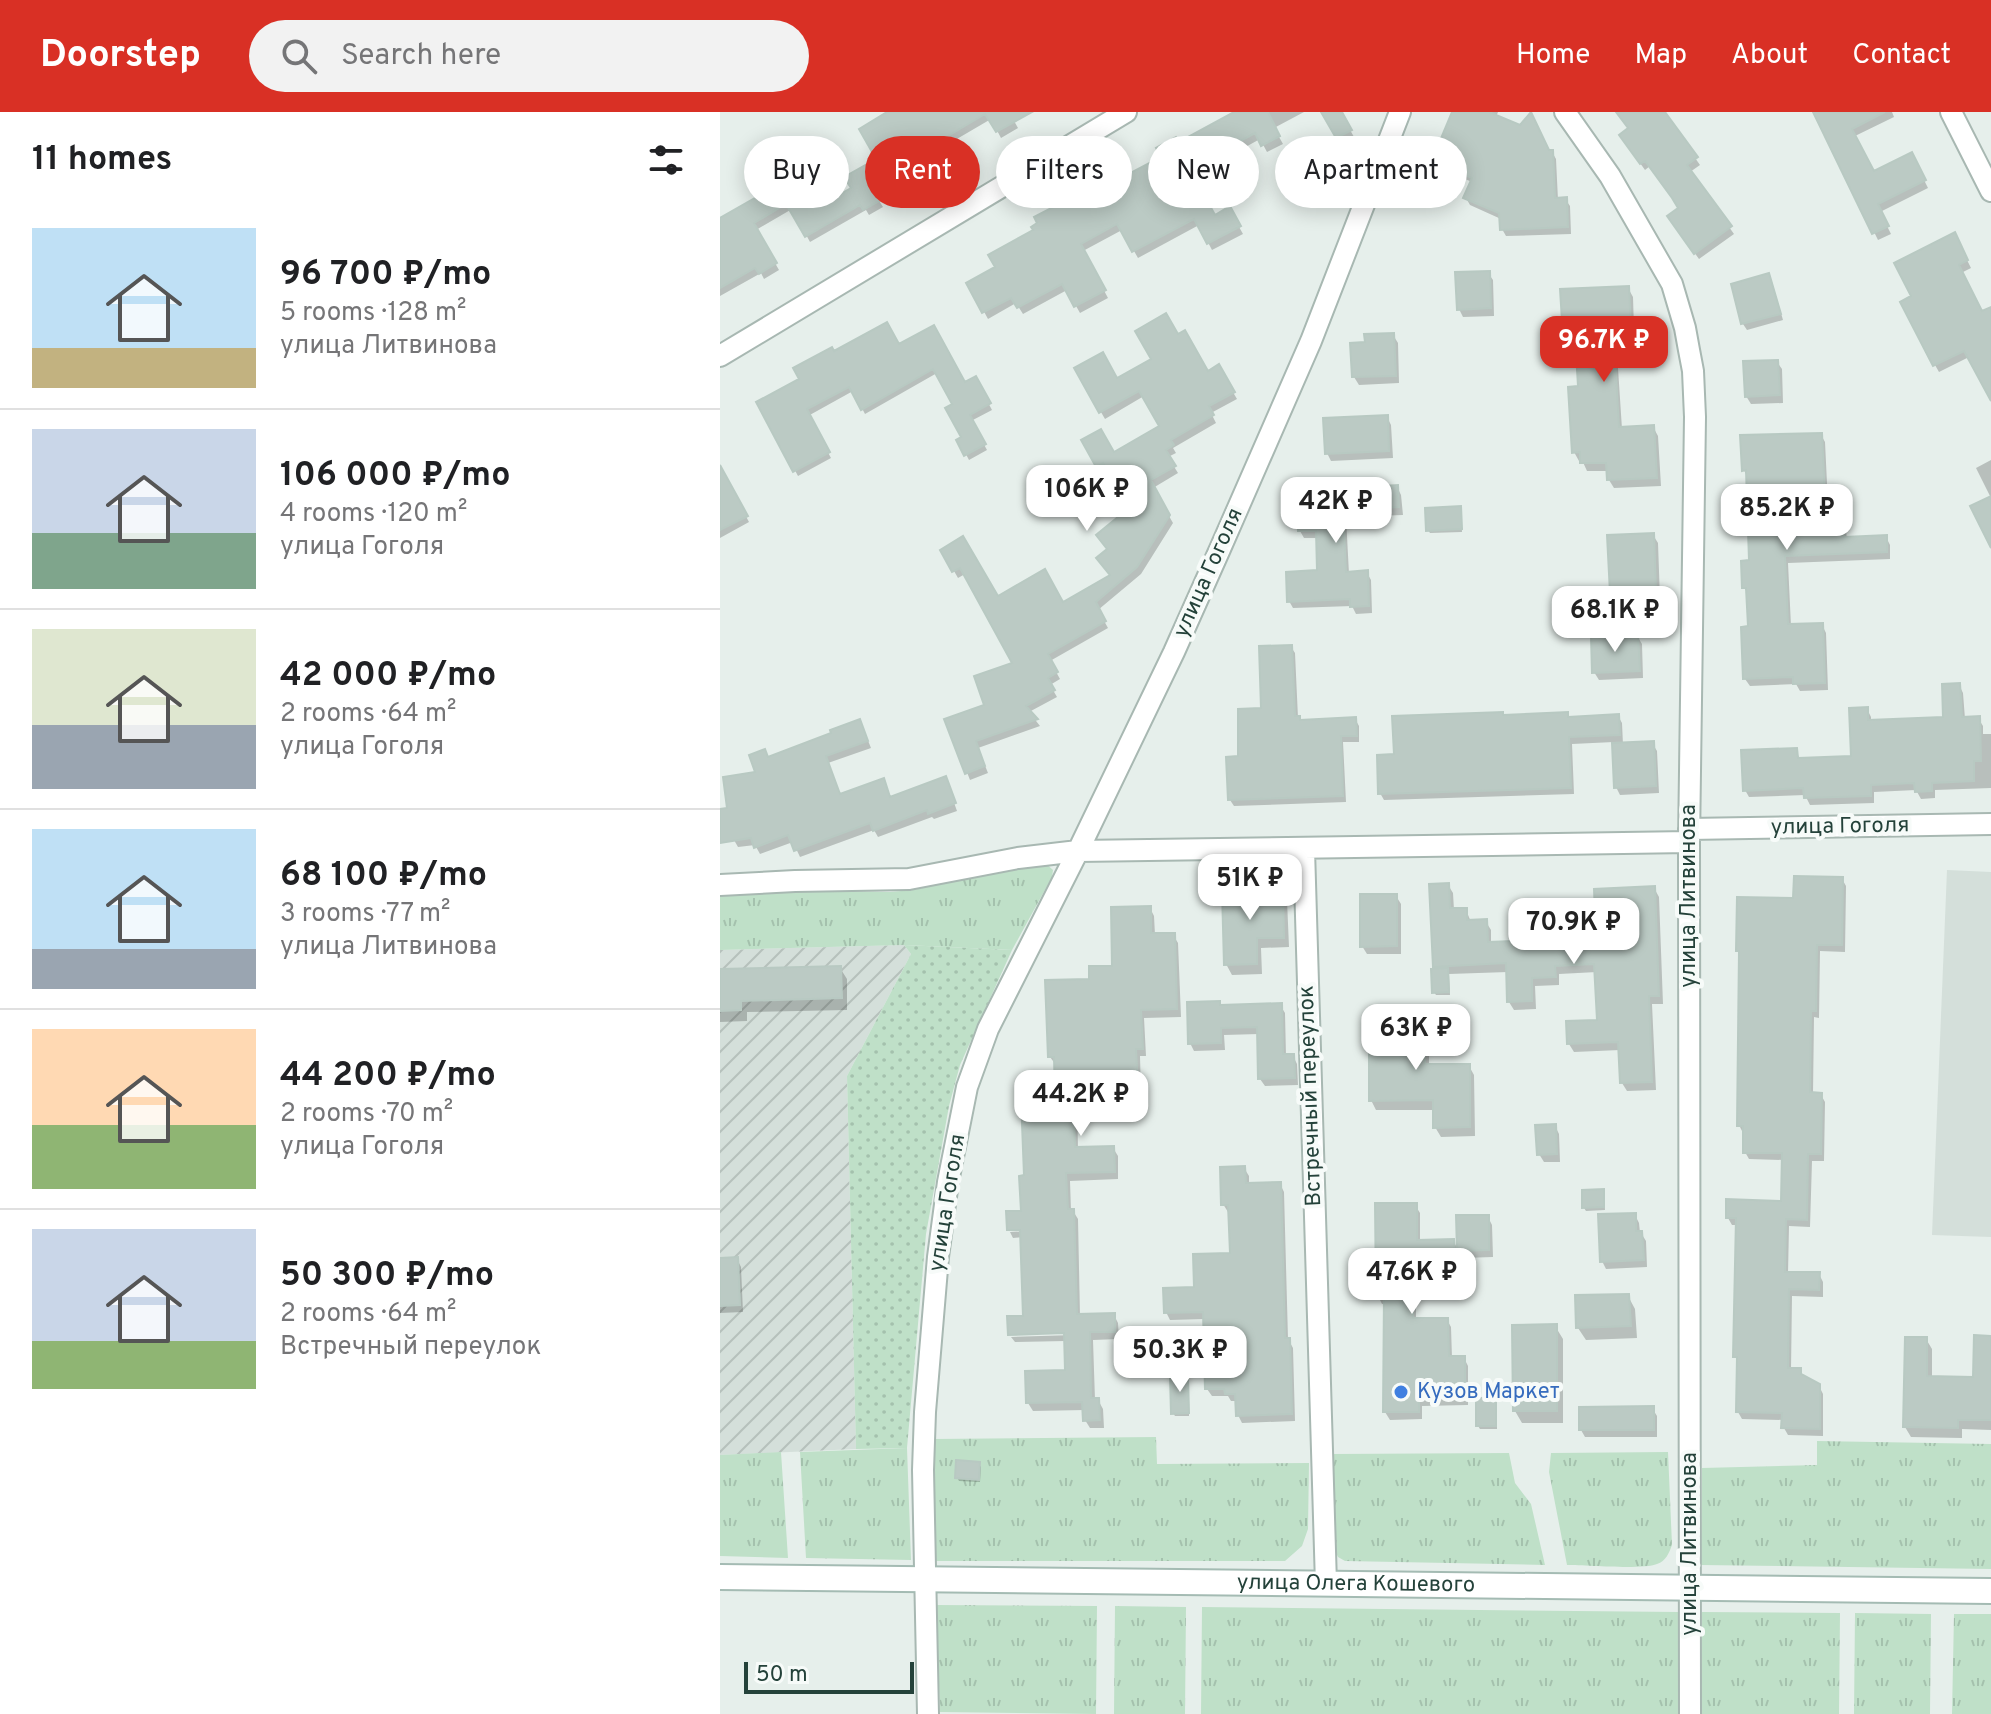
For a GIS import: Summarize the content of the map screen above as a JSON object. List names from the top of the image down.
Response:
{
  "streets": {
    "main road": ["улица Олега Кошевого"],
    "street": ["улица Гоголя", "улица Литвинова", "Встречный переулок"]
  },
  "crossings": [
    ["улица Гоголя", "улица Литвинова"],
    ["улица Гоголя", "Встречный переулок"],
    ["улица Гоголя", "улица Олега Кошевого"],
    ["улица Литвинова", "улица Олега Кошевого"],
    ["Встречный переулок", "улица Олега Кошевого"]
  ],
  "places": ["Кузов Маркет"],
  "scale_bar": "50 m",
  "page": {
    "header": "Doorstep",
    "search": "Search here",
    "nav": [
      "Home",
      "Map",
      "About",
      "Contact"
    ],
    "heading": "11 homes",
    "chip": [
      "Buy",
      "Rent",
      "Filters",
      "New",
      "Apartment"
    ],
    "list": [
      {
        "name": "96 700 ₽/mo",
        "note": "5 rooms · 128 m² · улица Литвинова"
      },
      {
        "name": "106 000 ₽/mo",
        "note": "4 rooms · 120 m² · улица Гоголя"
      },
      {
        "name": "42 000 ₽/mo",
        "note": "2 rooms · 64 m² · улица Гоголя"
      },
      {
        "name": "68 100 ₽/mo",
        "note": "3 rooms · 77 m² · улица Литвинова"
      },
      {
        "name": "44 200 ₽/mo",
        "note": "2 rooms · 70 m² · улица Гоголя"
      },
      {
        "name": "50 300 ₽/mo",
        "note": "2 rooms · 64 m² · Встречный переулок"
      }
    ],
    "price": [
      "96.7K ₽",
      "106K ₽",
      "42K ₽",
      "85.2K ₽",
      "68.1K ₽",
      "51K ₽",
      "70.9K ₽",
      "63K ₽",
      "44.2K ₽",
      "47.6K ₽",
      "50.3K ₽"
    ],
    "scale": "50 m"
  }
}
